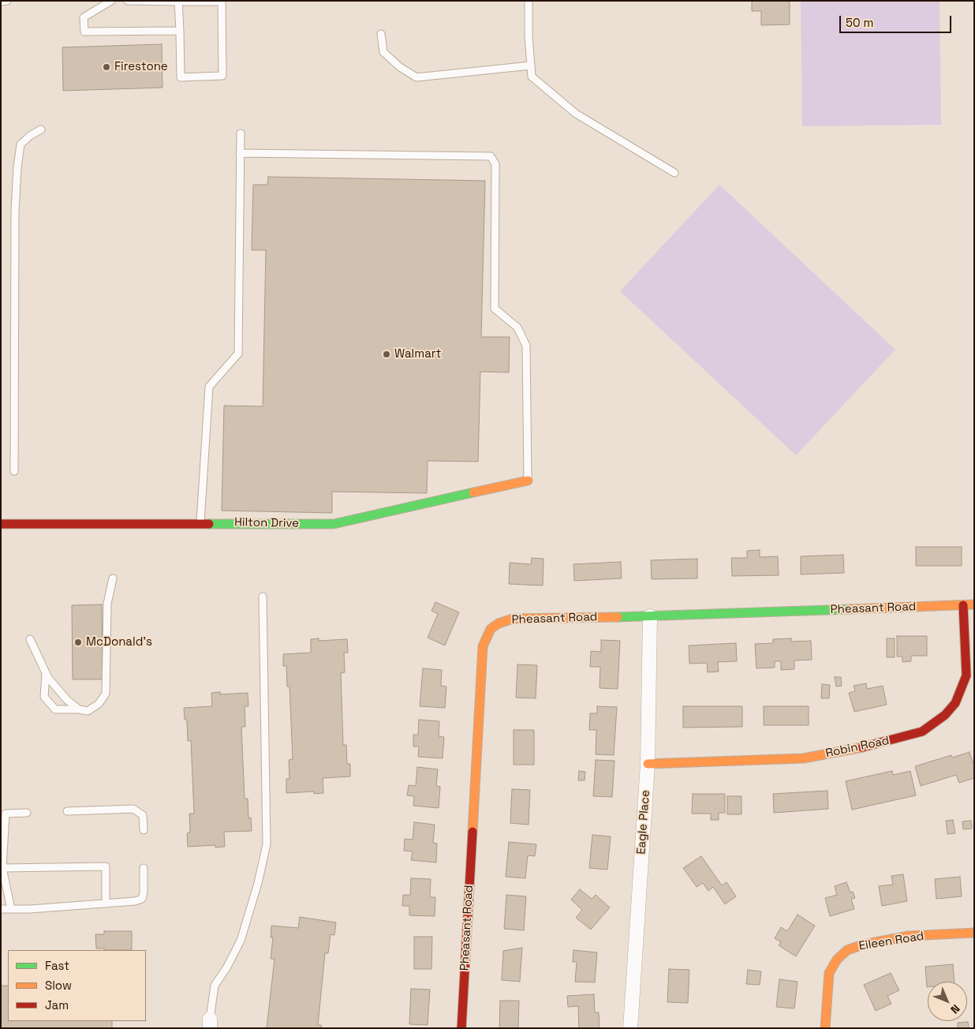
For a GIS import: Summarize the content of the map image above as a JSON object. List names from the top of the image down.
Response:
{
  "streets": {
    "street": [
      "Hilton Drive",
      "Pheasant Road",
      "Robin Road",
      "Eagle Place",
      "Eileen Road"
    ]
  },
  "crossings": [
    ["Pheasant Road", "Robin Road"],
    ["Pheasant Road", "Eagle Place"],
    ["Robin Road", "Eagle Place"]
  ],
  "places": ["Firestone", "Walmart", "McDonald's"],
  "legend": ["Fast", "Slow", "Jam"],
  "scale_bar": "50 m",
  "north": "bottom right"
}
